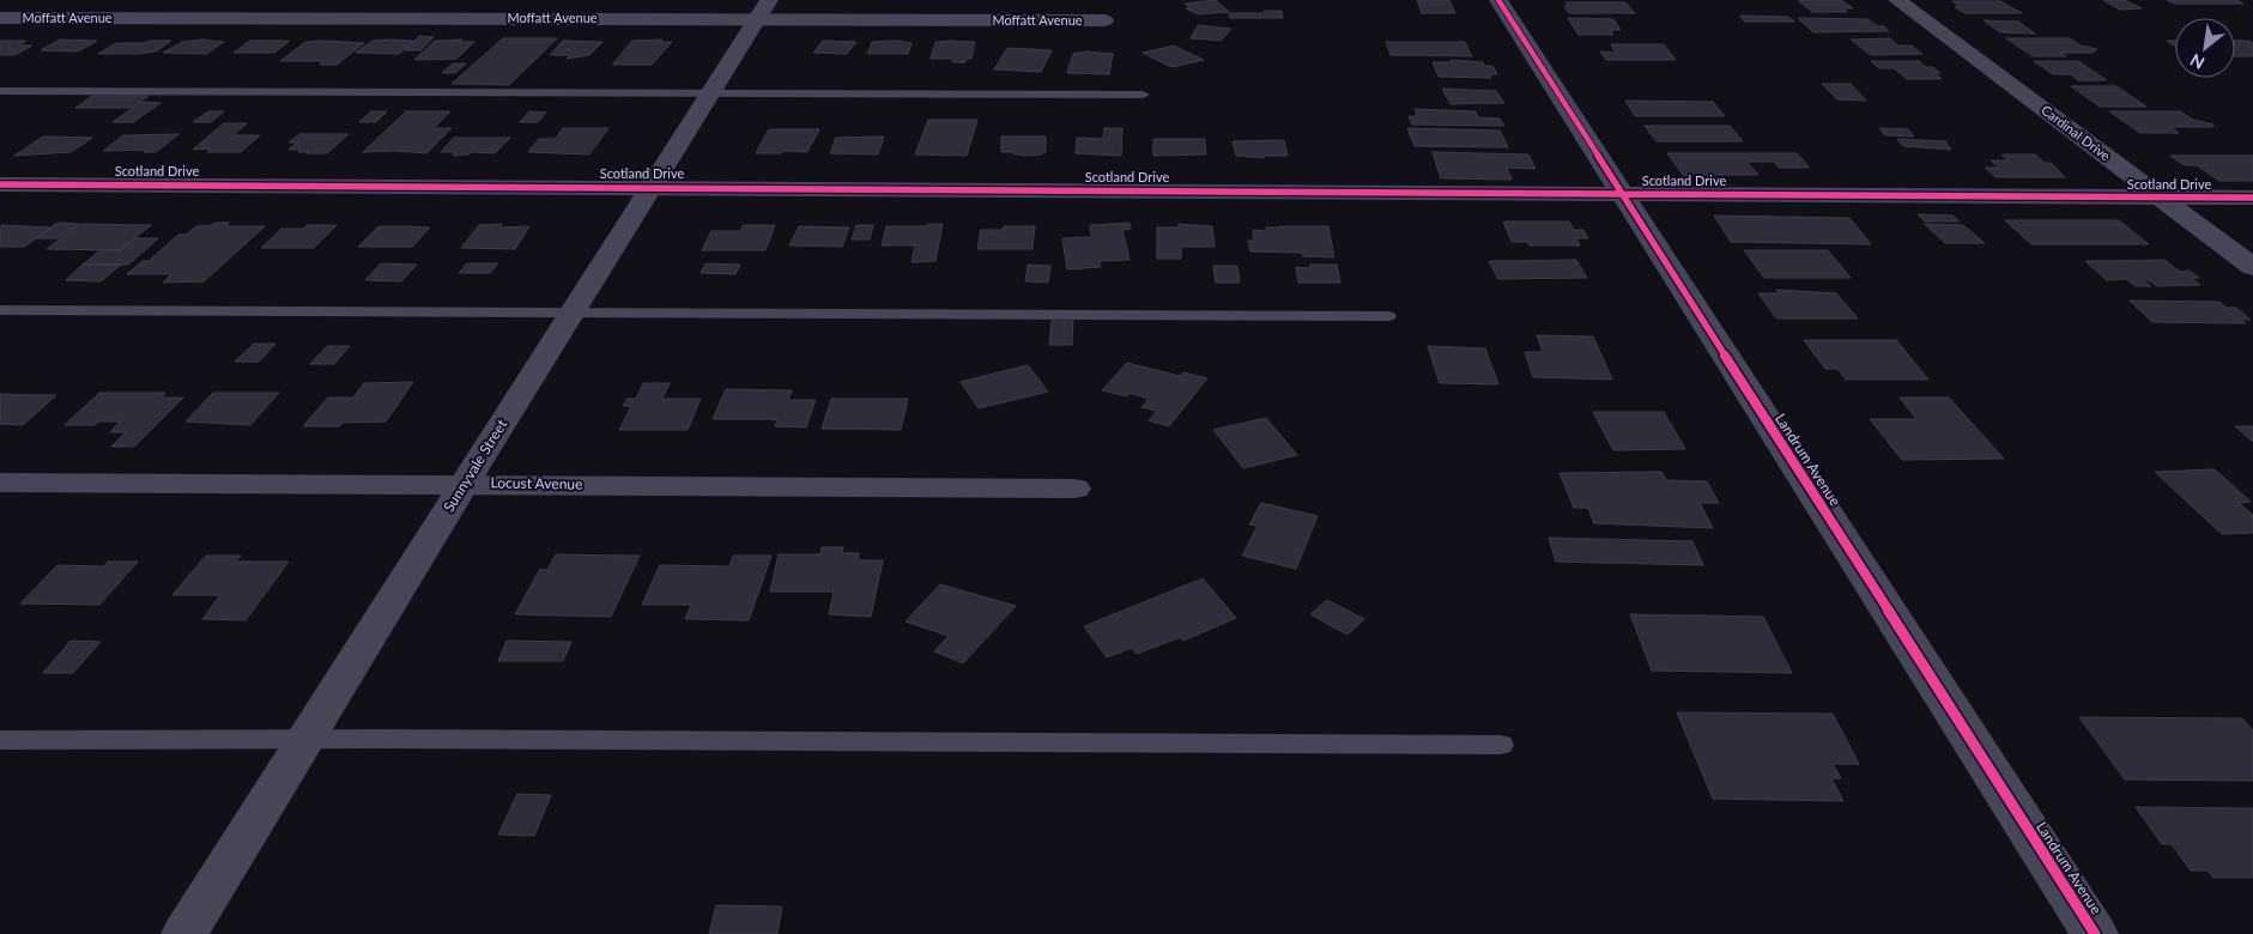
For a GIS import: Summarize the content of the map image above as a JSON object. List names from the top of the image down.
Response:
{
  "streets": {
    "street": [
      "Moffatt Avenue",
      "Cardinal Drive",
      "Scotland Drive",
      "Landrum Avenue",
      "Sunnyvale Street",
      "Locust Avenue"
    ]
  },
  "crossings": [
    ["Moffatt Avenue", "Sunnyvale Street"],
    ["Cardinal Drive", "Scotland Drive"],
    ["Scotland Drive", "Landrum Avenue"],
    ["Scotland Drive", "Sunnyvale Street"],
    ["Sunnyvale Street", "Locust Avenue"]
  ],
  "north": "bottom left"
}
